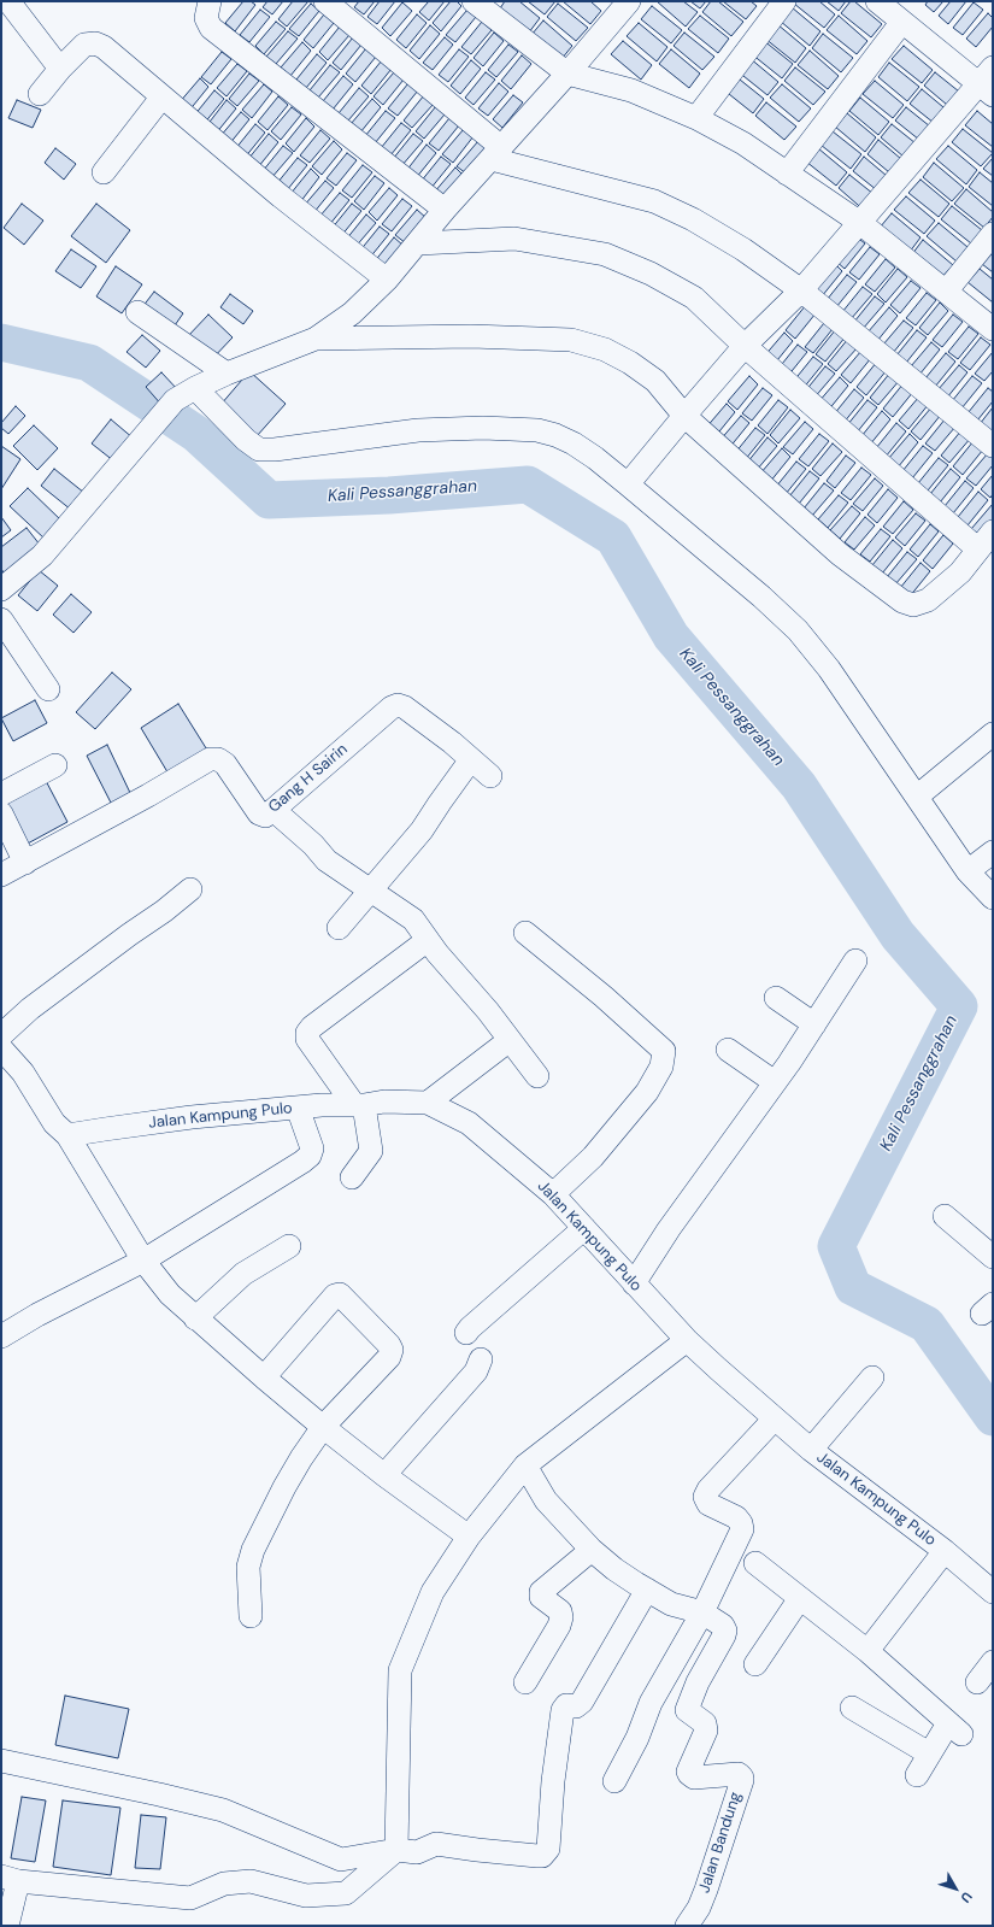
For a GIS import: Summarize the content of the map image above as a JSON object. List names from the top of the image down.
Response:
{
  "streets": {
    "street": ["Gang H Sairin", "Jalan Kampung Pulo", "Jalan Bandung"]
  },
  "water": ["Kali Pessanggrahan"],
  "north": "bottom right"
}
